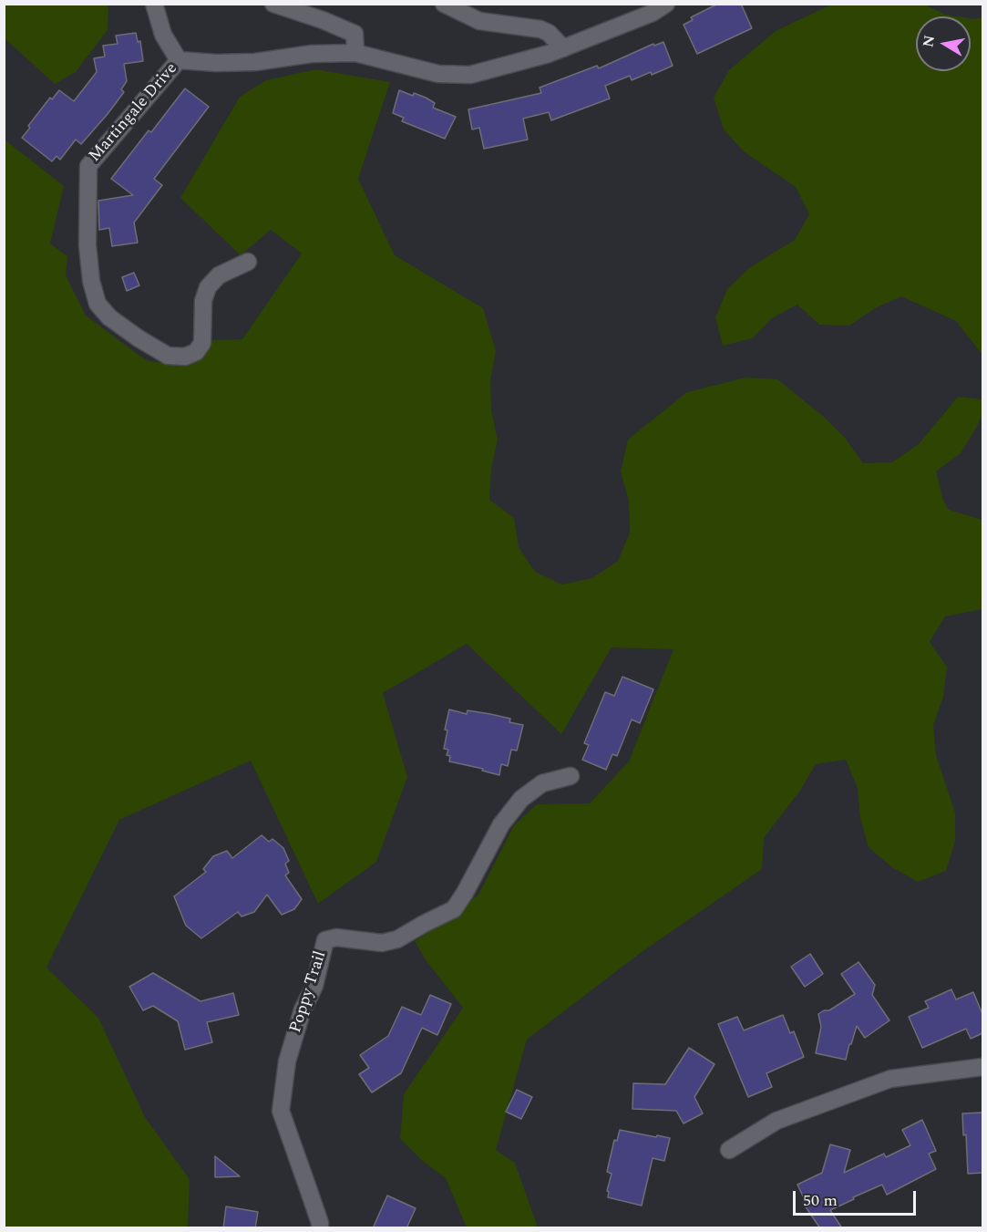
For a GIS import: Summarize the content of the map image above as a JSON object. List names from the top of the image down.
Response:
{
  "streets": {
    "street": ["Martingale Drive", "Poppy Trail"]
  },
  "scale_bar": "50 m",
  "north": "left"
}
